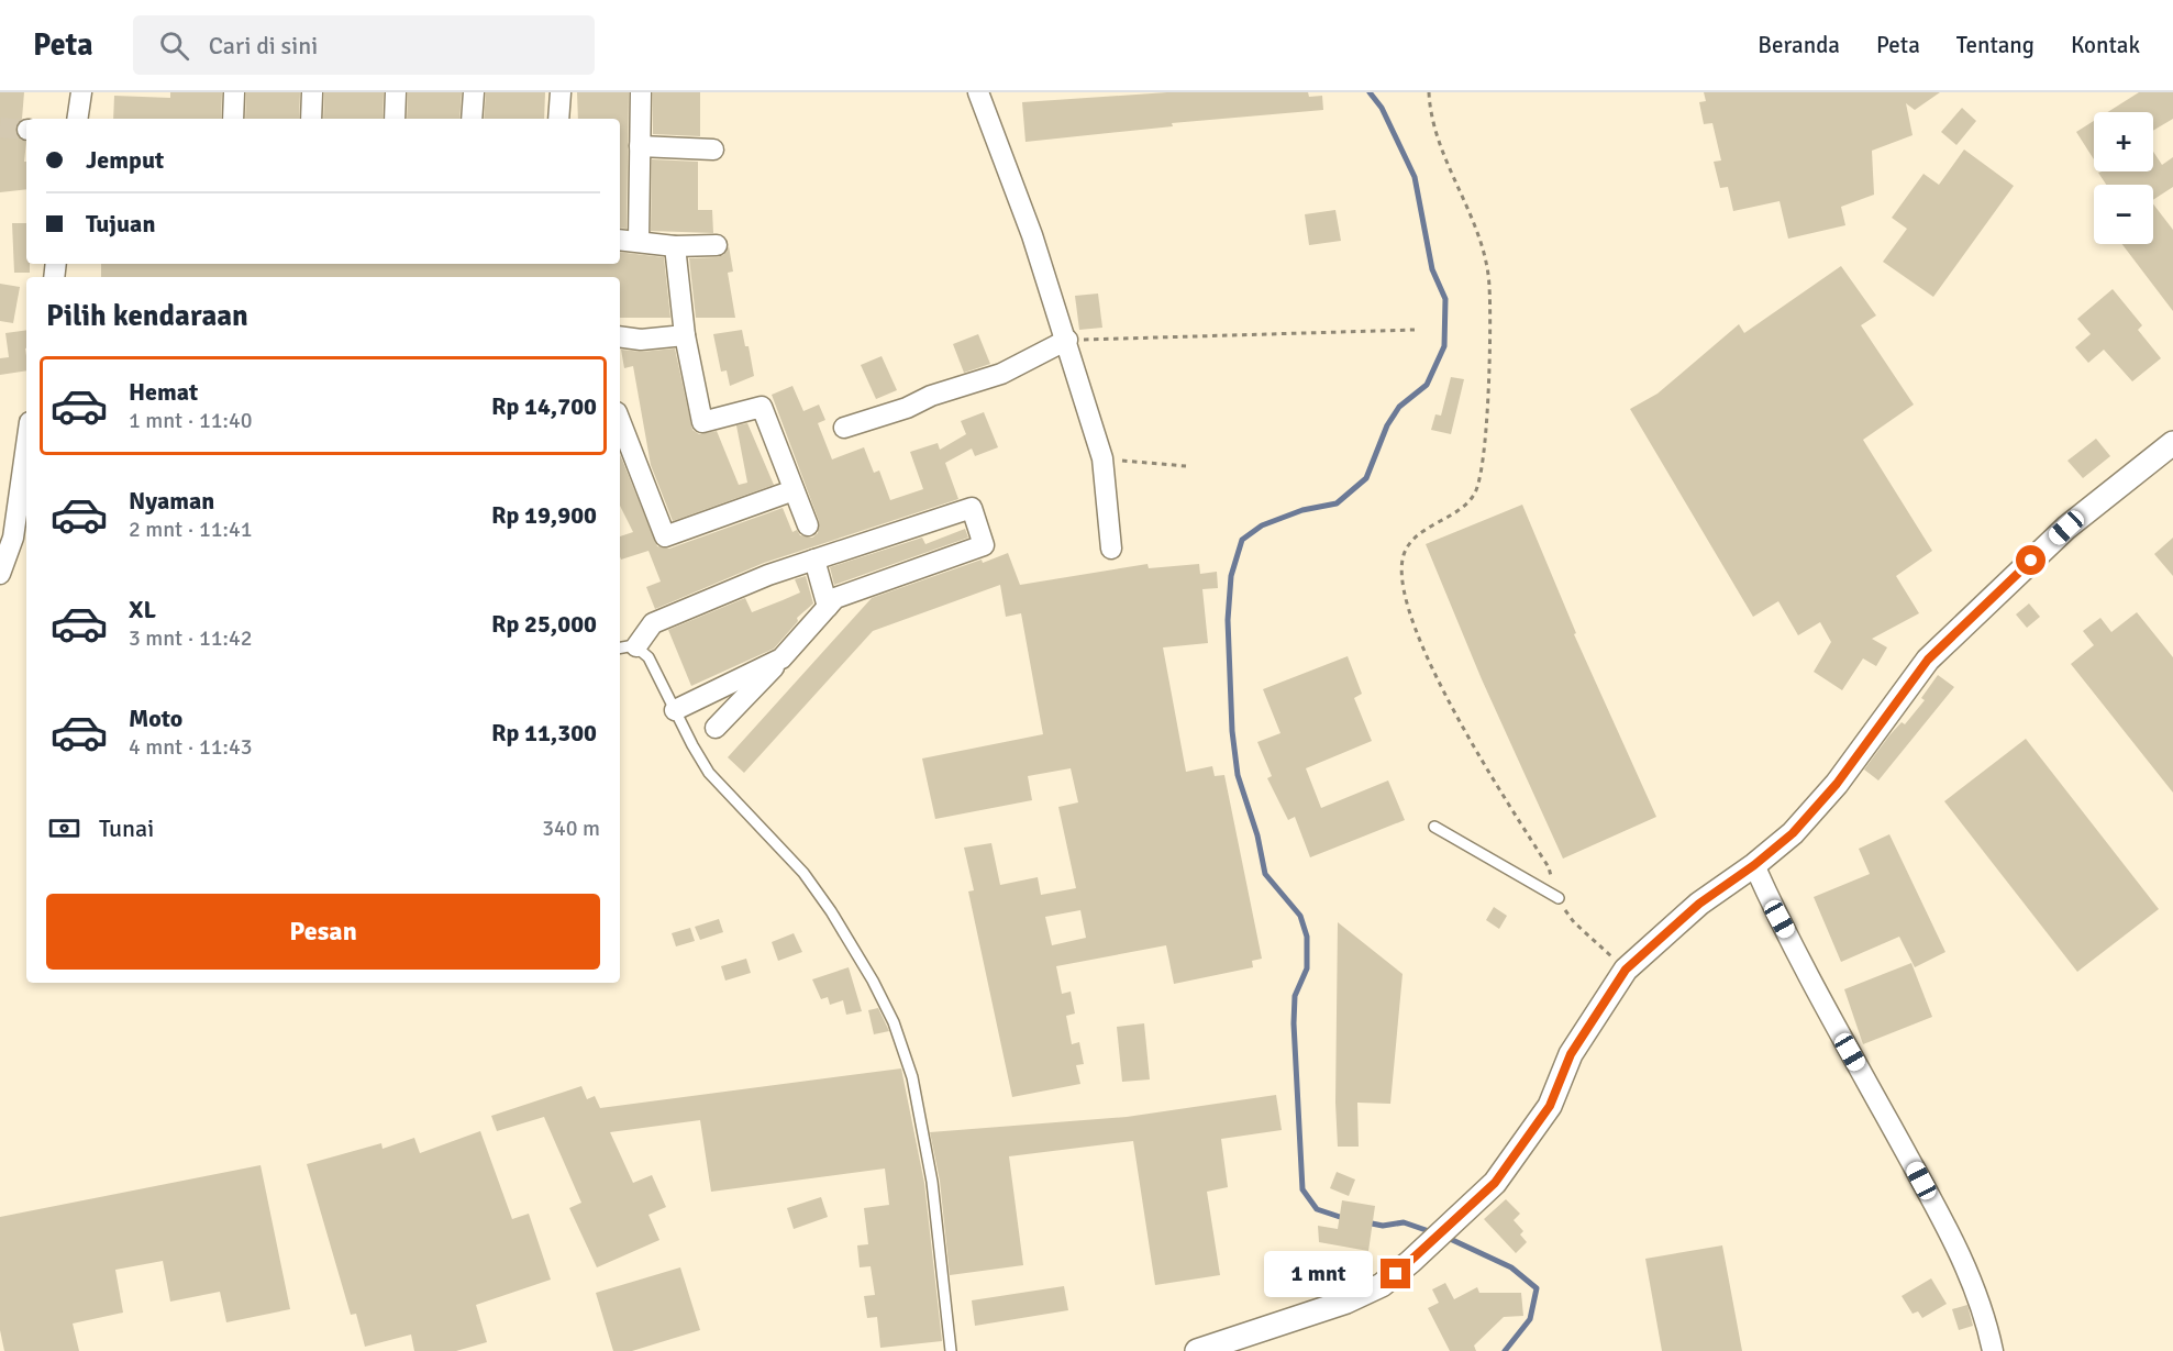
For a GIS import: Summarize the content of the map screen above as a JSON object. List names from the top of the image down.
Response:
{
  "page": {
    "header": "Peta",
    "search": "Cari di sini",
    "nav": [
      "Beranda",
      "Peta",
      "Tentang",
      "Kontak"
    ],
    "map_buttons": ["+", "−"],
    "banner": ["Jemput", "Tujuan"],
    "heading": "Pilih kendaraan",
    "list": [
      {
        "name": "Hemat",
        "note": "1 mnt · 11:40",
        "value": "Rp 14,700"
      },
      {
        "name": "Nyaman",
        "note": "2 mnt · 11:41",
        "value": "Rp 19,900"
      },
      {
        "name": "XL",
        "note": "3 mnt · 11:42",
        "value": "Rp 25,000"
      },
      {
        "name": "Moto",
        "note": "4 mnt · 11:43",
        "value": "Rp 11,300"
      }
    ],
    "pay": ["Tunai", "340 m"],
    "buttons": "Pesan",
    "bubble": "1 mnt"
  }
}
